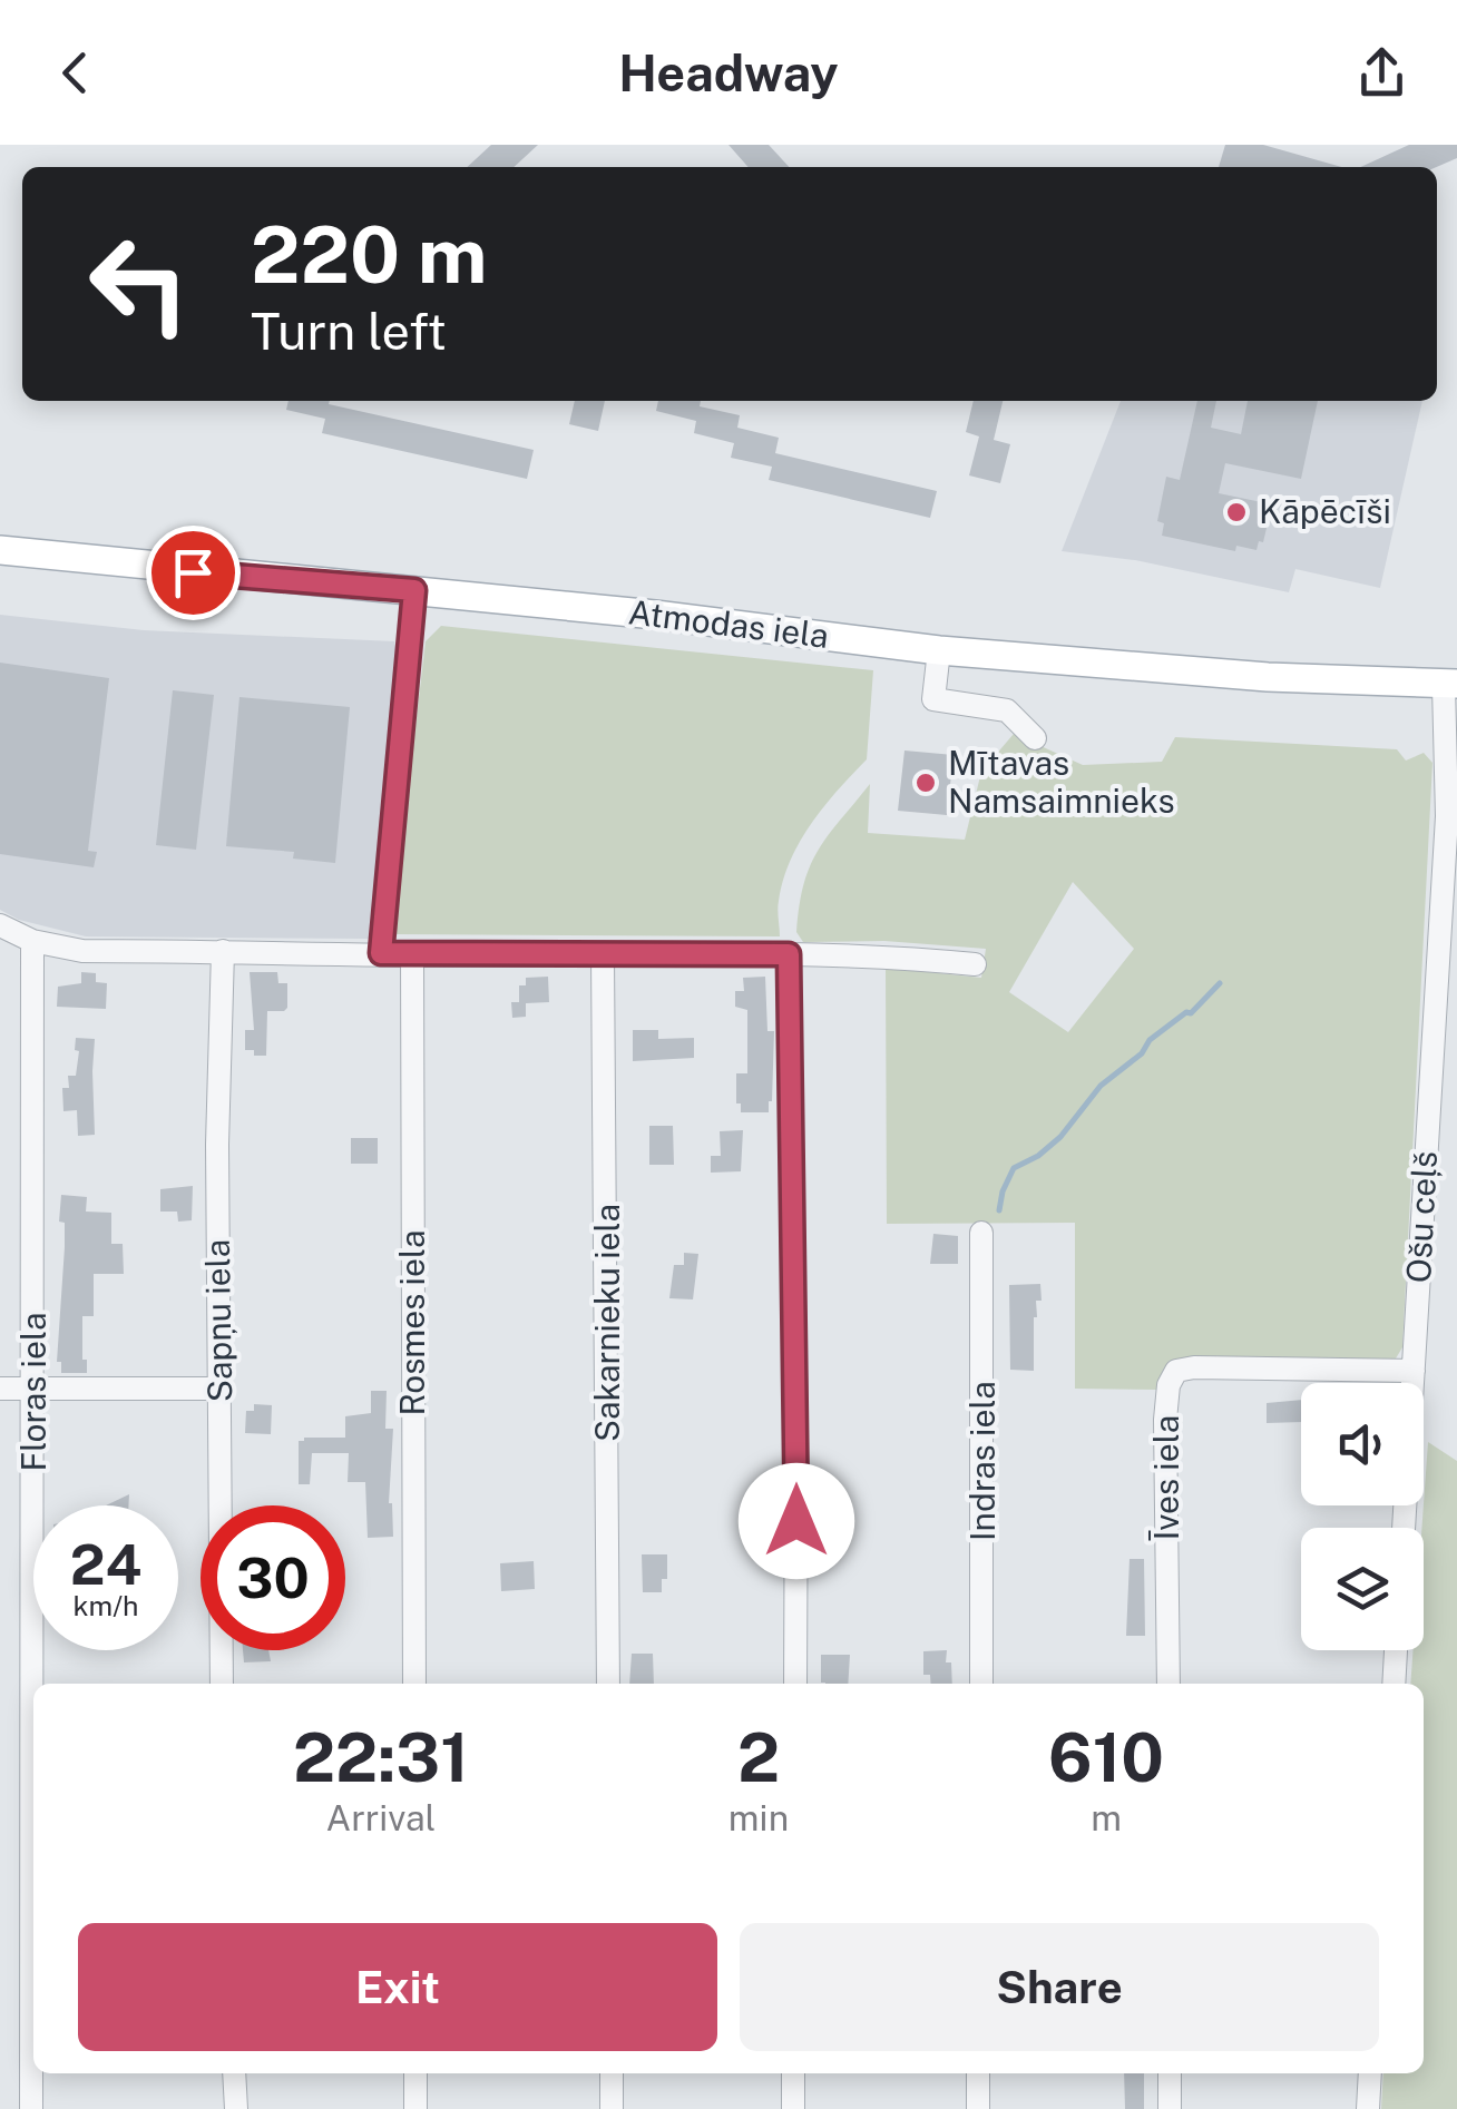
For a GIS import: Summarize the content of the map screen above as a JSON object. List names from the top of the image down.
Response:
{
  "streets": {
    "main road": ["Atmodas iela"],
    "street": [
      "Ošu ceļš",
      "Sapņu iela",
      "Rosmes iela",
      "Sakarnieku iela",
      "Floras iela",
      "Indras iela",
      "Īves iela"
    ]
  },
  "crossings": [
    ["Atmodas iela", "Ošu ceļš"],
    ["Ošu ceļš", "Īves iela"]
  ],
  "places": ["Kāpēcīši", "Mītavas Namsaimnieks"],
  "page": {
    "header": "Headway",
    "turn": ["220 m", "Turn left"],
    "speed": "24 km/h",
    "limit": "30",
    "eta": [
      "22:31",
      "Arrival",
      "2",
      "min",
      "610",
      "m"
    ],
    "buttons": ["Exit", "Share"]
  }
}
